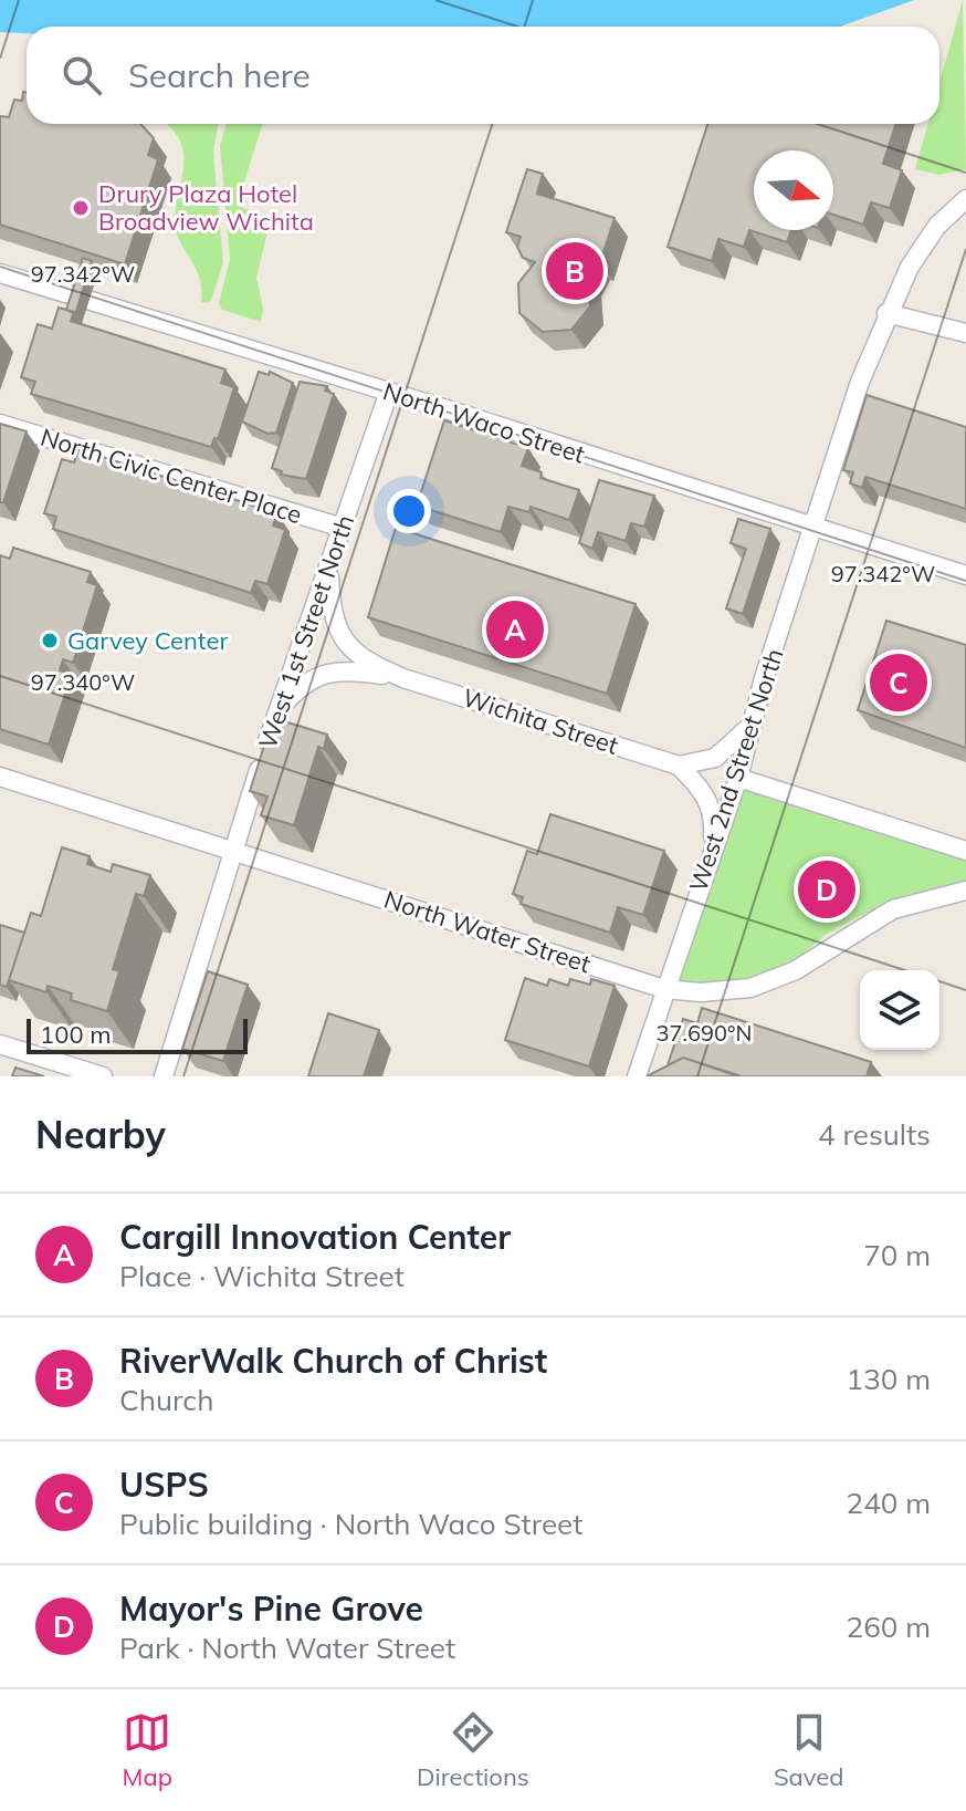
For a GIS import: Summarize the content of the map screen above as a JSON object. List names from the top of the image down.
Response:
{
  "streets": {
    "street": [
      "North Waco Street",
      "North Civic Center Place",
      "West 1st Street North",
      "Wichita Street",
      "West 2nd Street North",
      "North Water Street"
    ]
  },
  "crossings": [
    ["North Waco Street", "West 1st Street North"],
    ["North Waco Street", "West 2nd Street North"],
    ["North Civic Center Place", "West 1st Street North"],
    ["West 1st Street North", "North Water Street"],
    ["West 2nd Street North", "North Water Street"]
  ],
  "places": ["Drury Plaza Hotel Broadview Wichita", "Garvey Center"],
  "scale_bar": "100 m",
  "north": "right",
  "page": {
    "search": "Search here",
    "pins": [
      "B",
      "A",
      "C",
      "D"
    ],
    "scale": "100 m",
    "heading": ["Nearby", "4 results"],
    "list": [
      {
        "mark": "A",
        "name": "Cargill Innovation Center",
        "note": "Place · Wichita Street",
        "value": "70 m"
      },
      {
        "mark": "B",
        "name": "RiverWalk Church of Christ",
        "note": "Church",
        "value": "130 m"
      },
      {
        "mark": "C",
        "name": "USPS",
        "note": "Public building · North Waco Street",
        "value": "240 m"
      },
      {
        "mark": "D",
        "name": "Mayor's Pine Grove",
        "note": "Park · North Water Street",
        "value": "260 m"
      }
    ],
    "nav": ["Map", "Directions", "Saved"]
  },
  "coordinates": ["97.342°W", "97.340°W", "37.690°N"]
}
